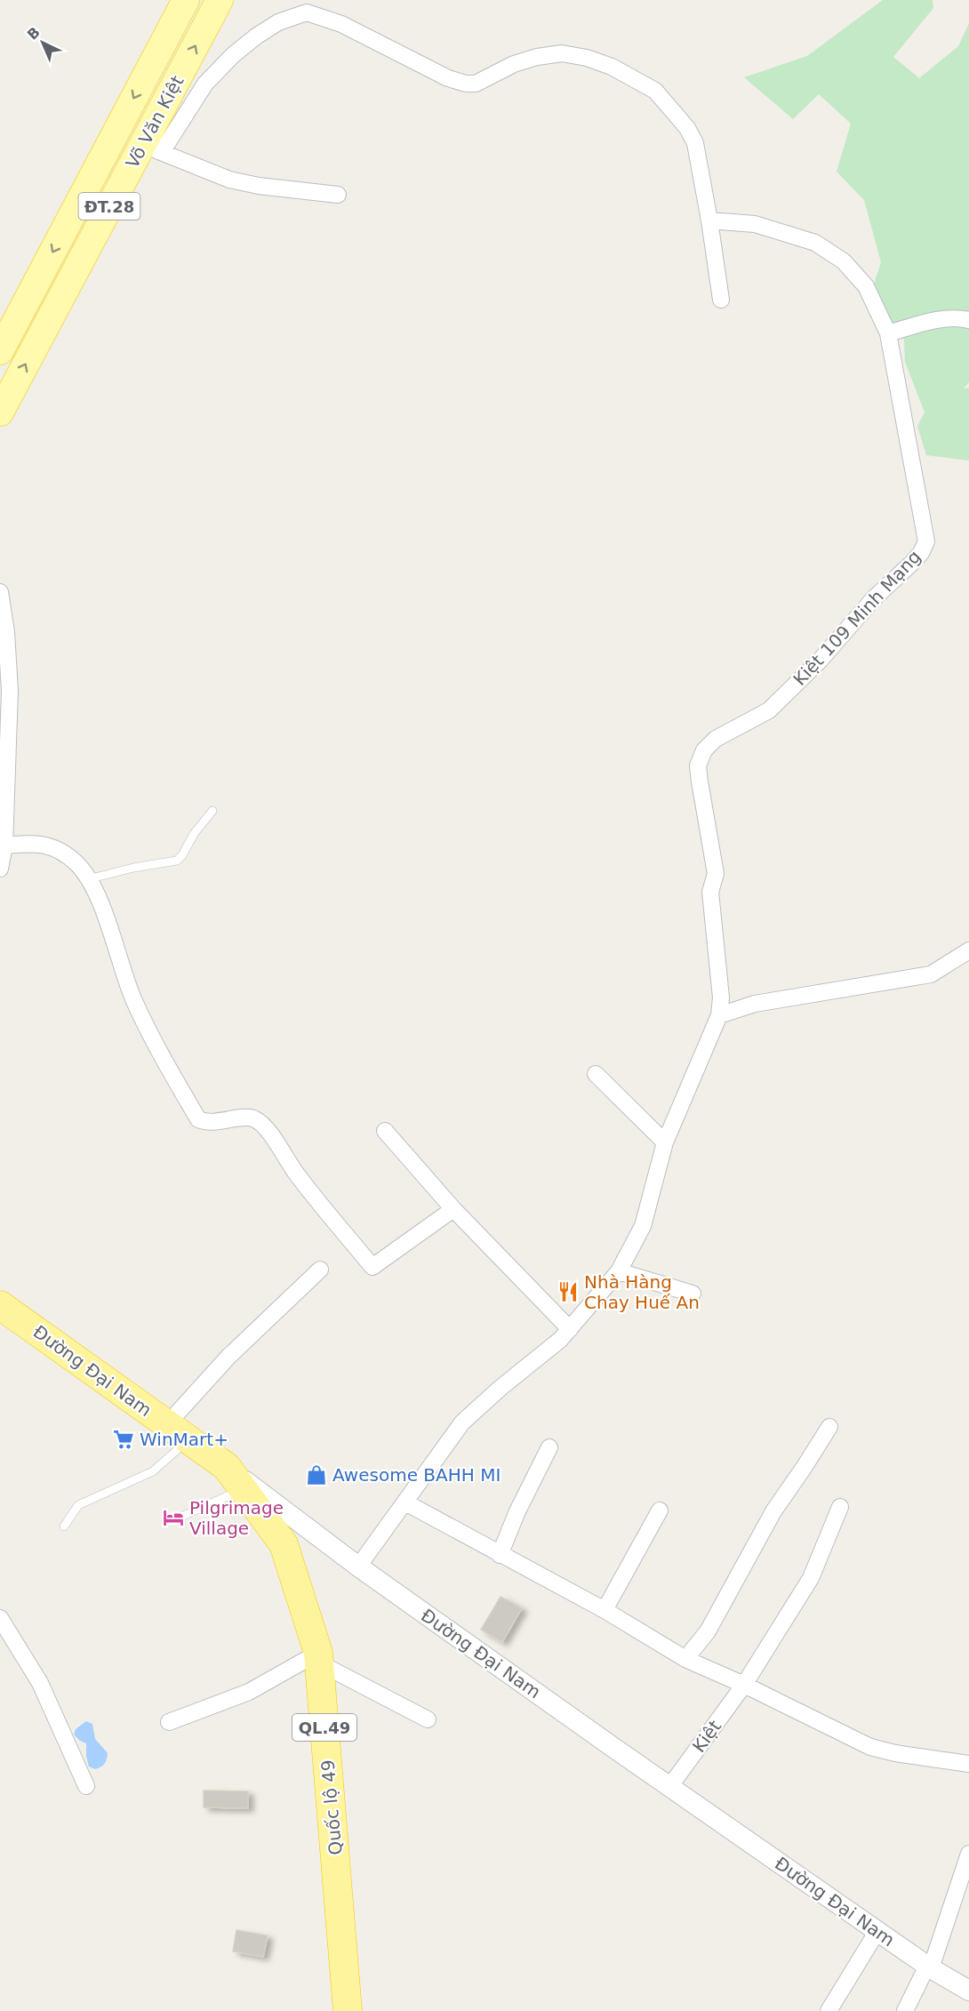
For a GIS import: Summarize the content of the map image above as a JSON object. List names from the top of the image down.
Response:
{
  "streets": {
    "highway": ["Đường Đại Nam", "QL.49", "Quốc lộ 49"],
    "main road": ["Võ Văn Kiệt", "ĐT.28"],
    "street": ["Kiệt 109 Minh Mạng", "Kiệt"]
  },
  "crossings": [
    ["Kiệt 109 Minh Mạng", "Đường Đại Nam"],
    ["Đường Đại Nam", "Kiệt"],
    ["Đường Đại Nam", "Quốc lộ 49"]
  ],
  "places": {
    "restaurant": ["Nhà Hàng Chay Huế An"],
    "supermarket": ["WinMart+"],
    "shop": ["Awesome BAHH MI"],
    "hotel": ["Pilgrimage Village"]
  },
  "north": "top left"
}
